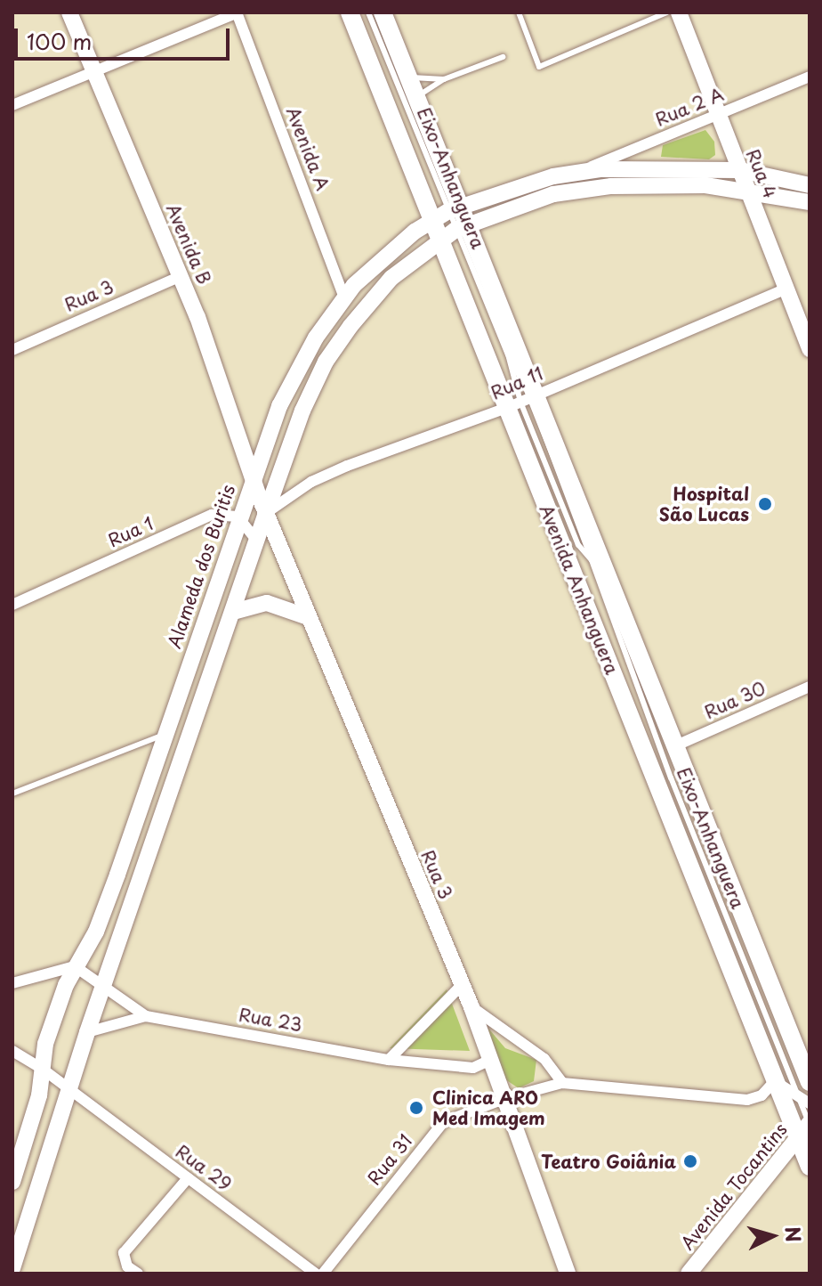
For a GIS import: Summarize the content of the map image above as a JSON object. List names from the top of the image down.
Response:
{
  "streets": {
    "main road": [
      "Rua 4",
      "Avenida B",
      "Rua 3",
      "Alameda dos Buritis",
      "Avenida Anhanguera",
      "Avenida Tocantins"
    ],
    "street": [
      "Rua 2 A",
      "Avenida A",
      "Rua 11",
      "Rua 1",
      "Rua 30",
      "Rua 23",
      "Rua 31",
      "Rua 29"
    ],
    "lane": ["Eixo-Anhanguera"]
  },
  "crossings": [
    ["Rua 2 A", "Rua 4"],
    ["Rua 2 A", "Alameda dos Buritis"],
    ["Avenida A", "Alameda dos Buritis"],
    ["Rua 4", "Rua 11"],
    ["Rua 4", "Alameda dos Buritis"],
    ["Eixo-Anhanguera", "Rua 11"],
    ["Eixo-Anhanguera", "Alameda dos Buritis"],
    ["Eixo-Anhanguera", "Avenida Anhanguera"],
    ["Eixo-Anhanguera", "Avenida Tocantins"],
    ["Avenida B", "Rua 3"],
    ["Avenida B", "Alameda dos Buritis"],
    ["Rua 3", "Rua 11"],
    ["Rua 3", "Rua 23"],
    ["Rua 3", "Rua 31"],
    ["Rua 11", "Avenida Anhanguera"],
    ["Rua 1", "Alameda dos Buritis"],
    ["Alameda dos Buritis", "Avenida Anhanguera"],
    ["Avenida Anhanguera", "Rua 30"],
    ["Avenida Anhanguera", "Avenida Tocantins"]
  ],
  "places": ["Hospital São Lucas", "Clinica ARO Med Imagem", "Teatro Goiânia"],
  "scale_bar": "100 m",
  "north": "right"
}
